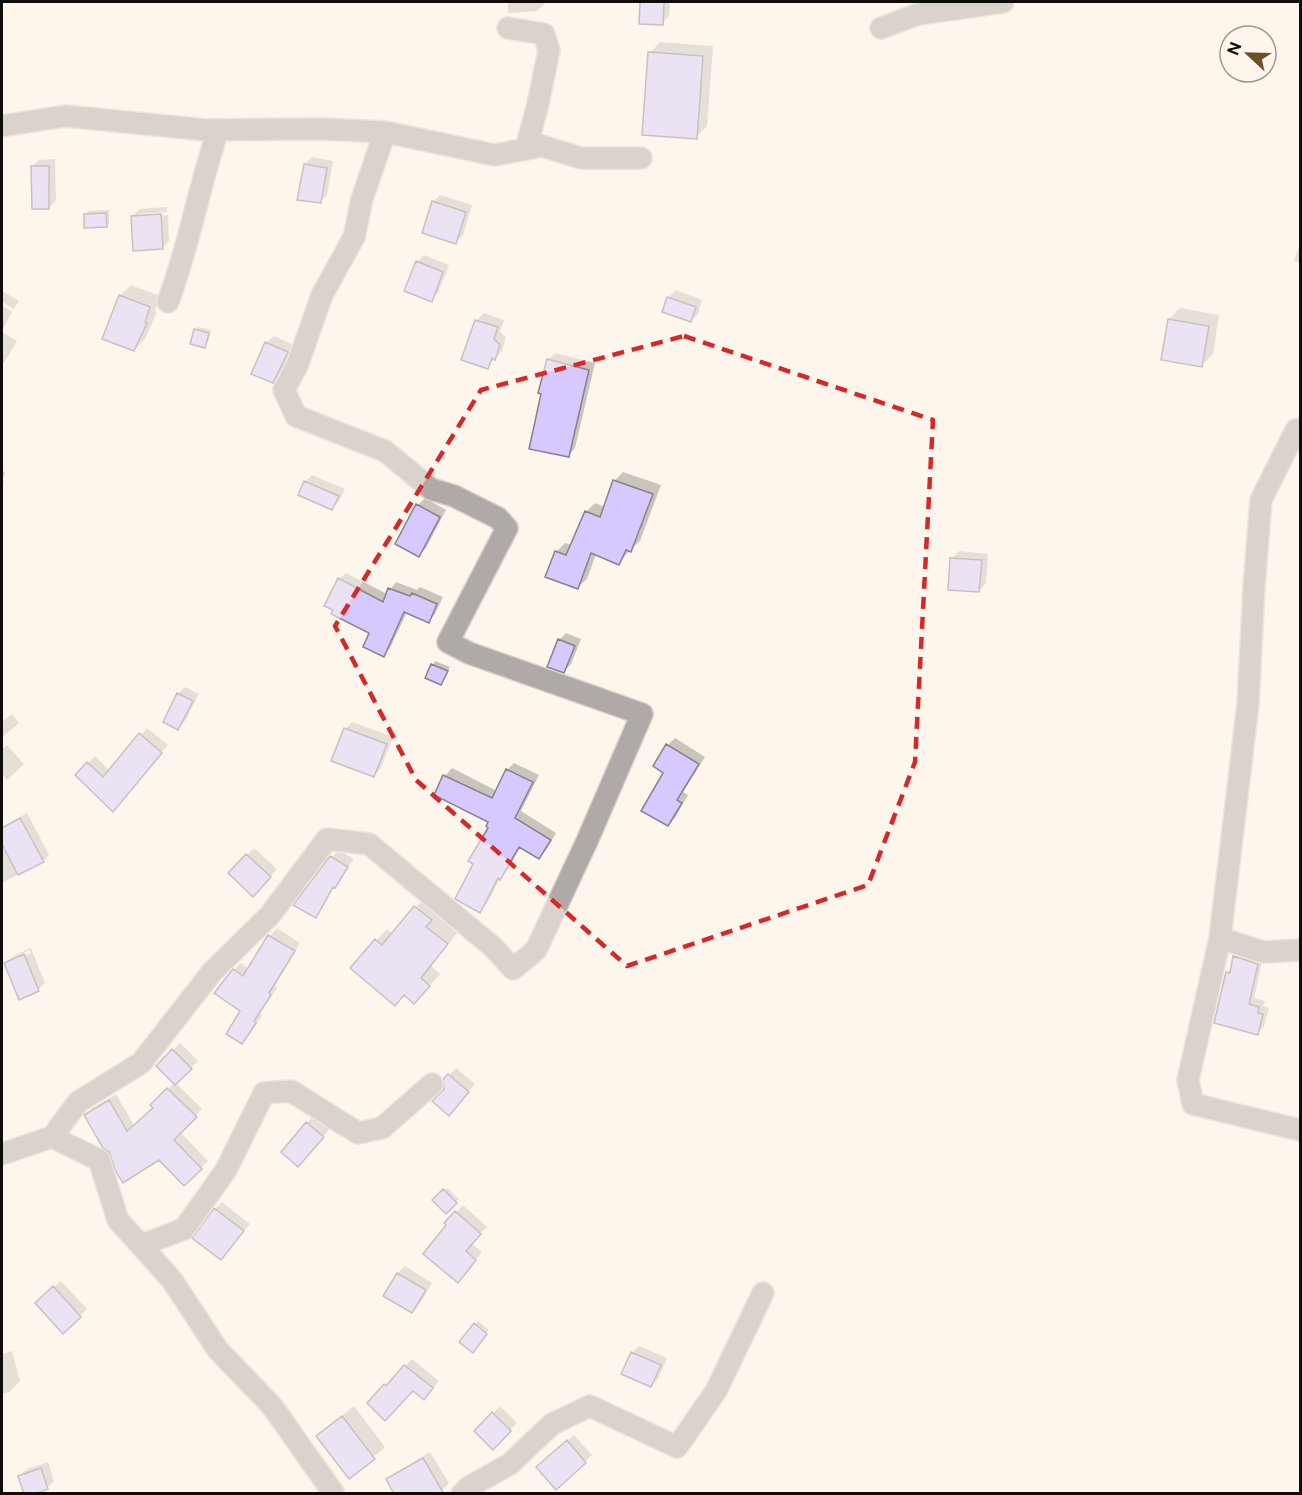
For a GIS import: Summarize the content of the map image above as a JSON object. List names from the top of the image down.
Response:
{
  "north": "left"
}
